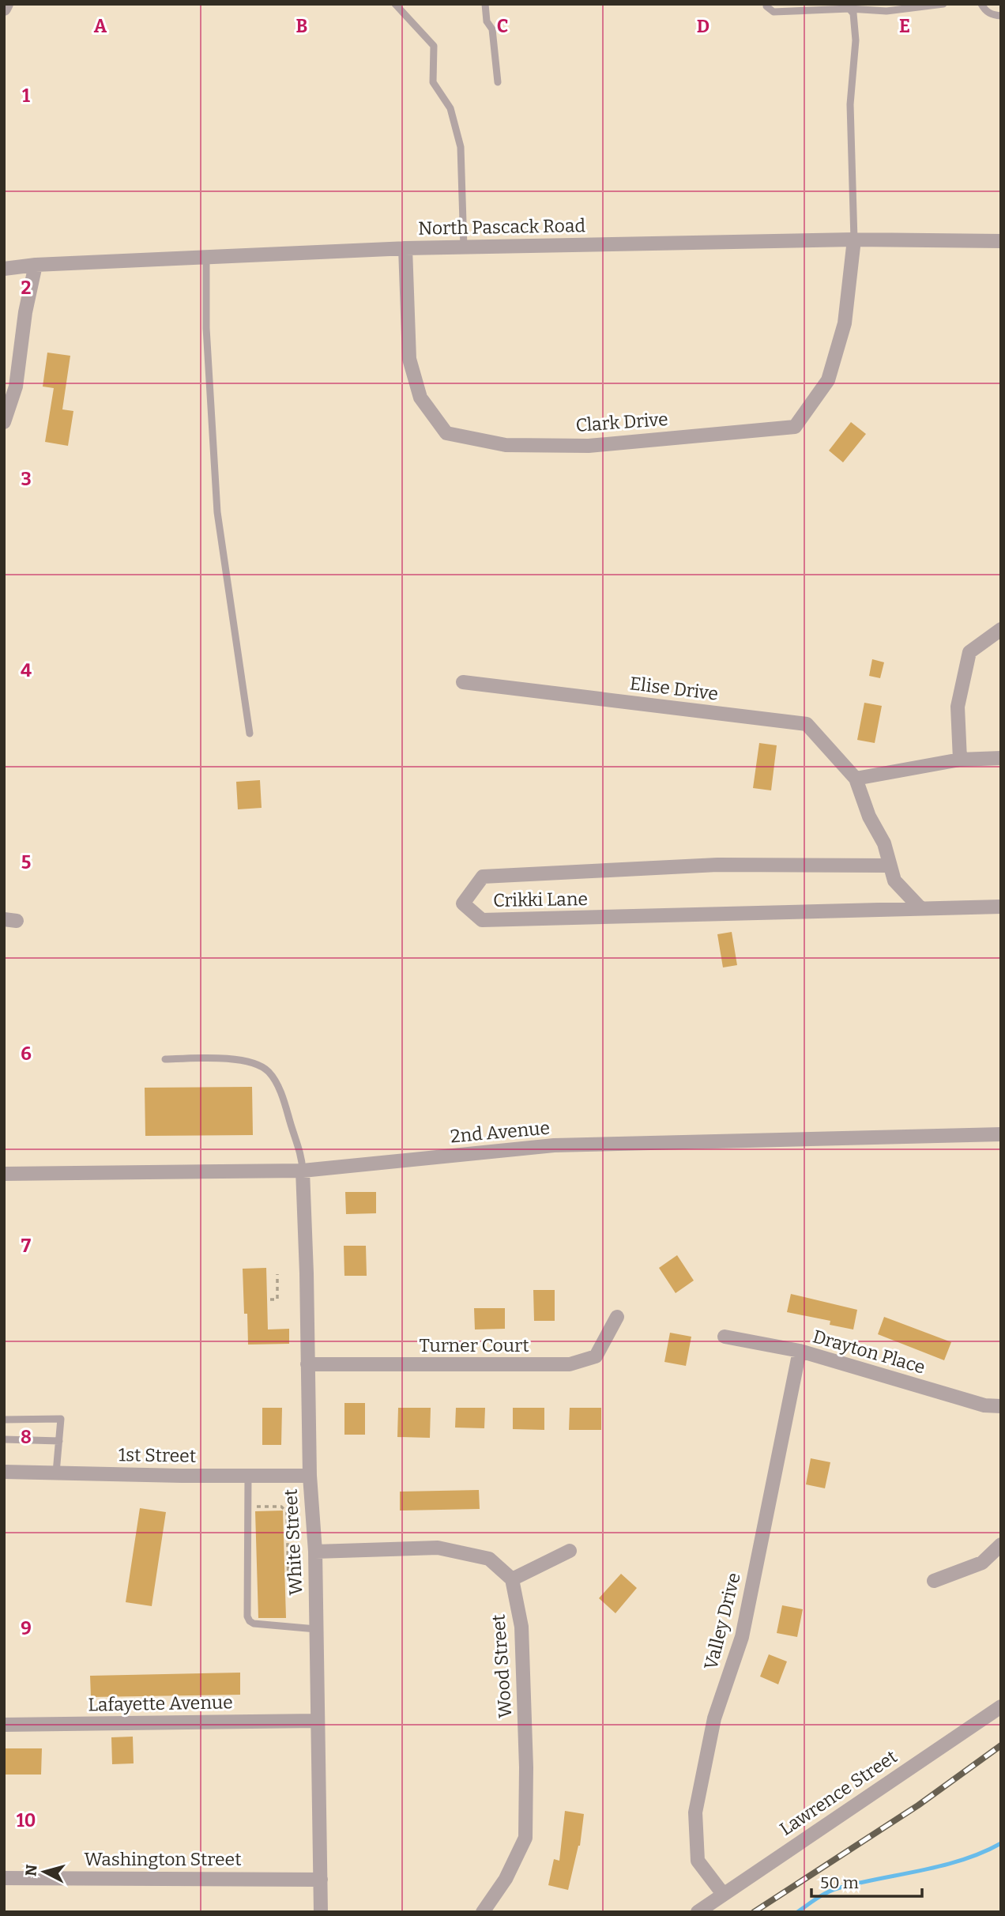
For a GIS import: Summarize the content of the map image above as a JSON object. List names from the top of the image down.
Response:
{
  "streets": {
    "street": [
      "North Pascack Road",
      "Clark Drive",
      "Elise Drive",
      "Crikki Lane",
      "2nd Avenue",
      "Turner Court",
      "Drayton Place",
      "1st Street",
      "White Street",
      "Valley Drive",
      "Wood Street",
      "Lafayette Avenue",
      "Lawrence Street",
      "Washington Street"
    ]
  },
  "crossings": [
    ["North Pascack Road", "Clark Drive"],
    ["Elise Drive", "Crikki Lane"],
    ["2nd Avenue", "White Street"],
    ["Turner Court", "White Street"],
    ["Drayton Place", "Valley Drive"],
    ["1st Street", "White Street"],
    ["White Street", "Lafayette Avenue"],
    ["White Street", "Washington Street"],
    ["Valley Drive", "Lawrence Street"]
  ],
  "scale_bar": "50 m",
  "north": "left",
  "grid": {
    "columns": [
      "A",
      "B",
      "C",
      "D",
      "E"
    ],
    "rows": [
      "1",
      "2",
      "3",
      "4",
      "5",
      "6",
      "7",
      "8",
      "9",
      "10"
    ]
  }
}
